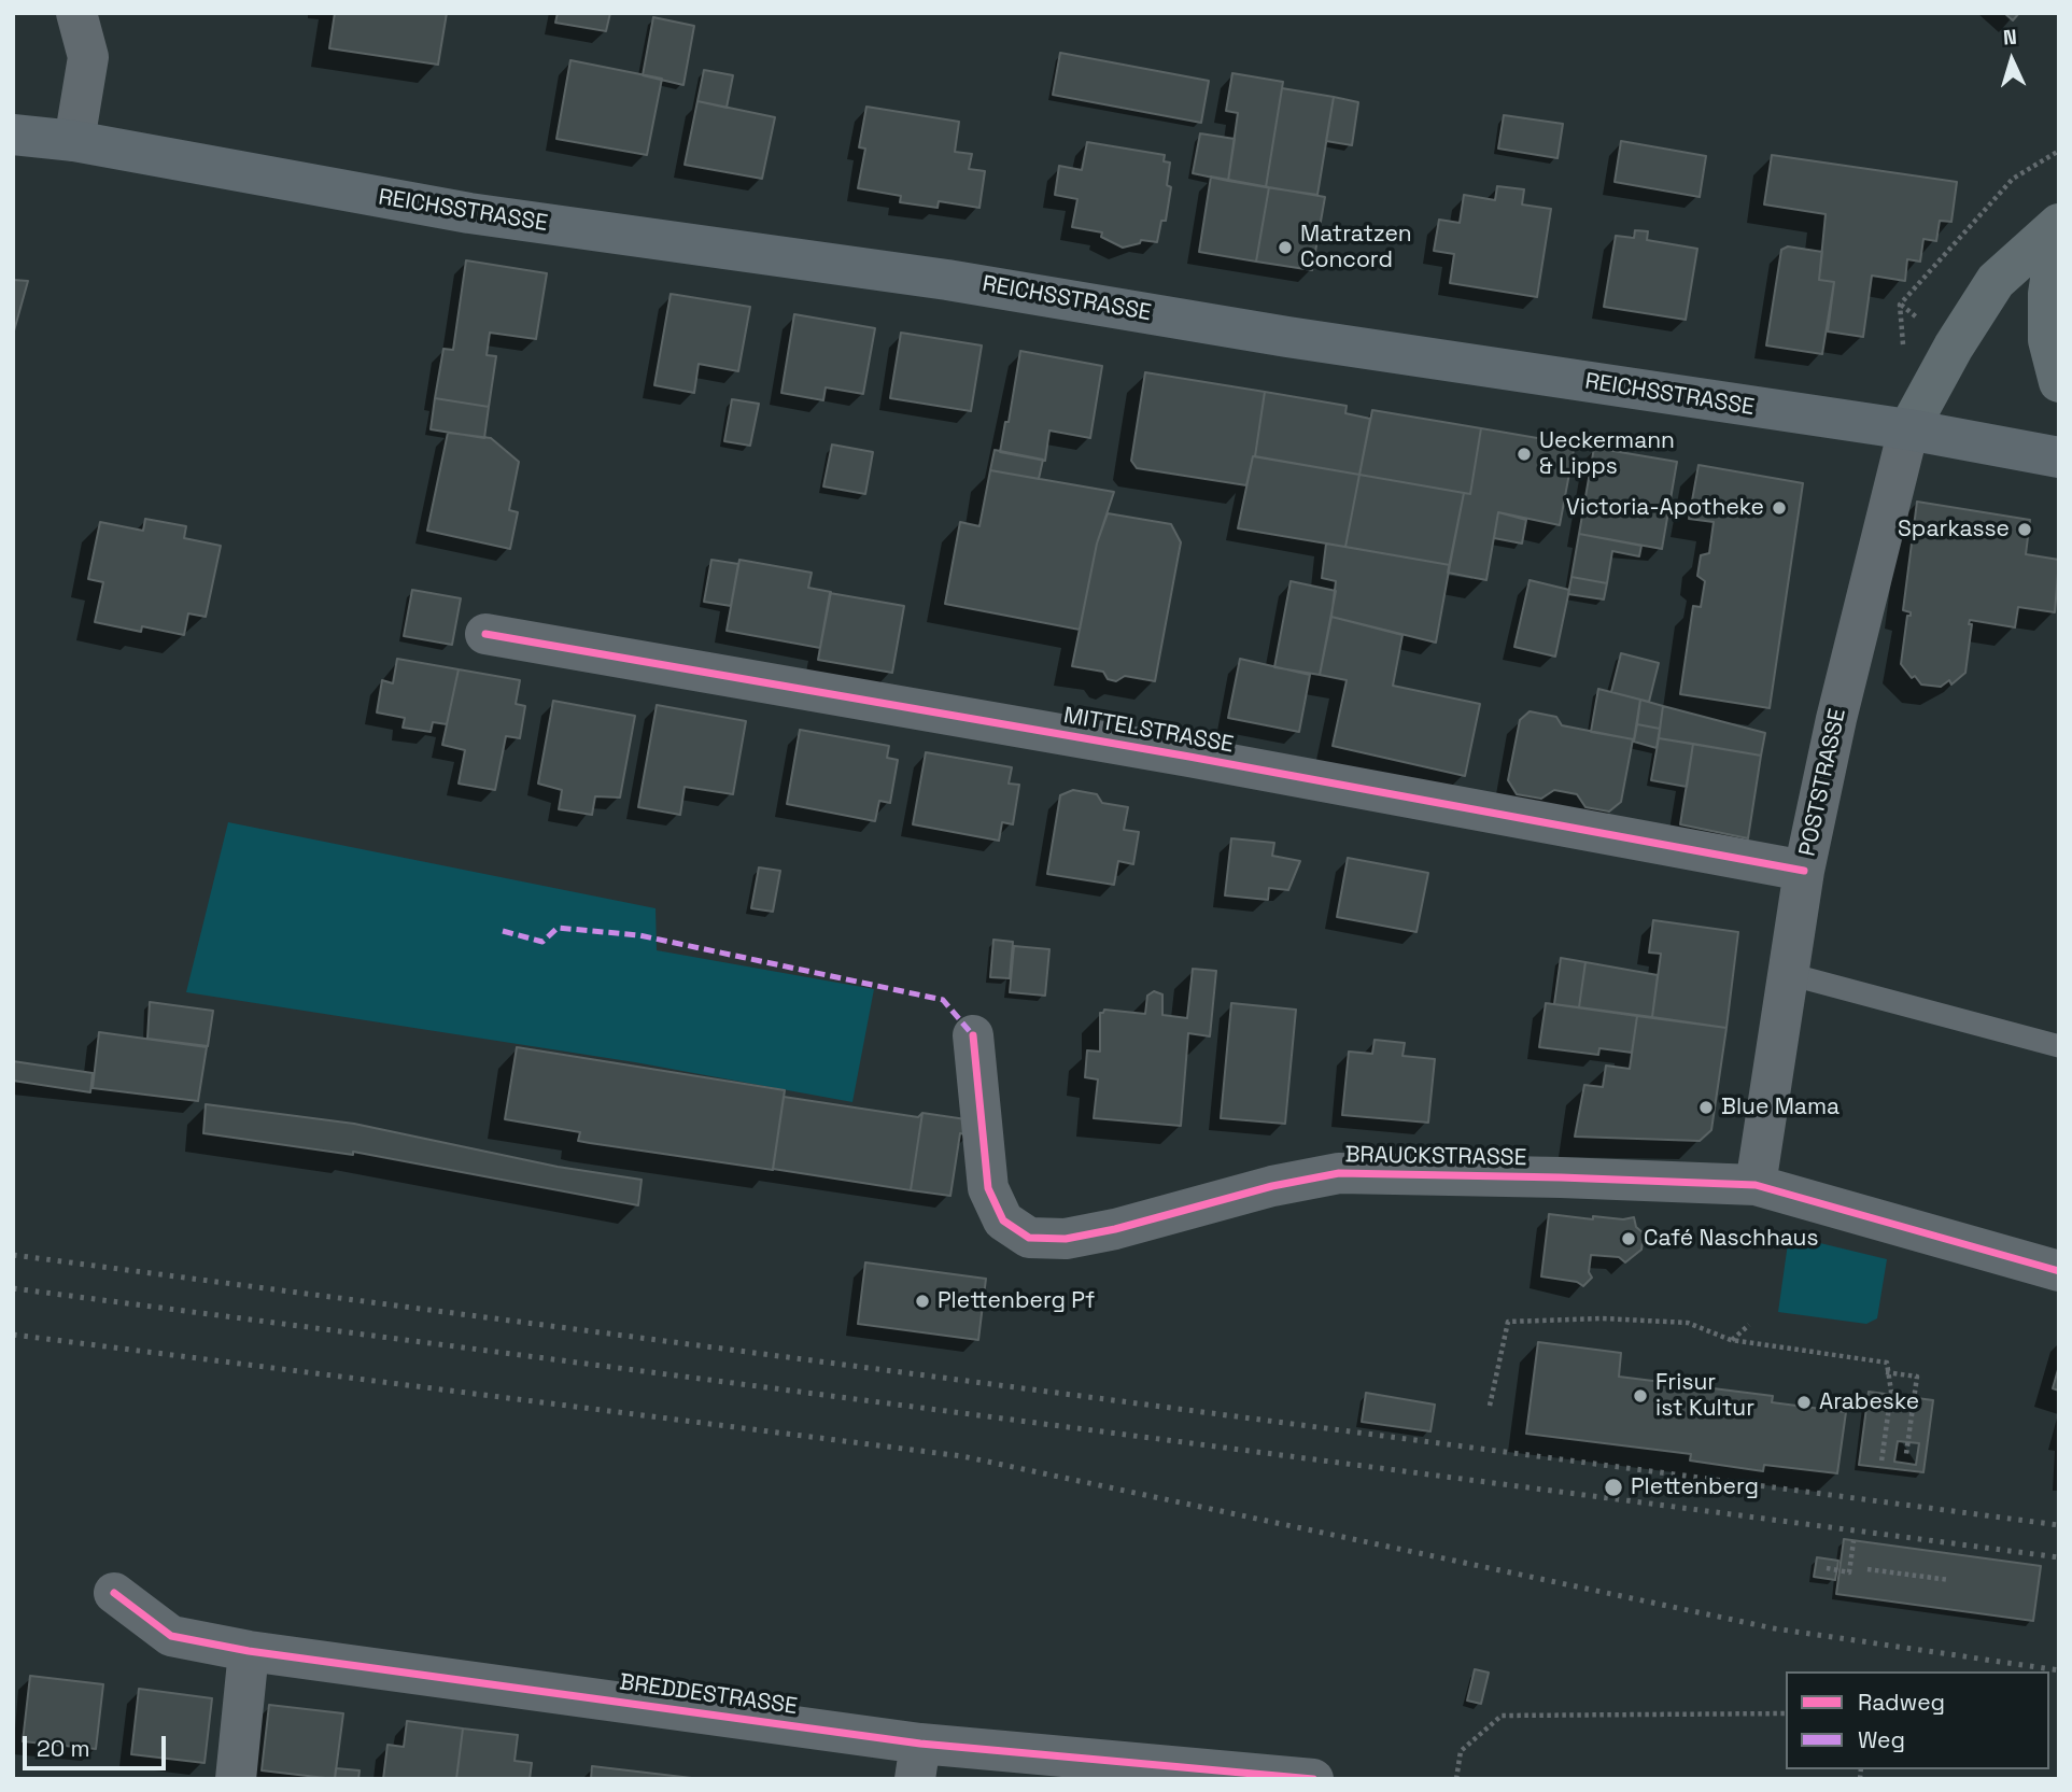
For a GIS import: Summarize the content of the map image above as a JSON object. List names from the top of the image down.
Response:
{
  "streets": {
    "main road": ["REICHSSTRASSE"],
    "street": [
      "MITTELSTRASSE",
      "POSTSTRASSE",
      "BRAUCKSTRASSE",
      "BREDDESTRASSE"
    ]
  },
  "crossings": [
    ["REICHSSTRASSE", "POSTSTRASSE"],
    ["MITTELSTRASSE", "POSTSTRASSE"],
    ["POSTSTRASSE", "BRAUCKSTRASSE"]
  ],
  "places": [
    "Matratzen Concord",
    "Ueckermann & Lipps",
    "Victoria-Apotheke",
    "Sparkasse",
    "Blue Mama",
    "Café Naschhaus",
    "Plettenberg Pf",
    "Frisur ist Kultur",
    "Arabeske",
    "Plettenberg"
  ],
  "legend": ["Radweg", "Weg"],
  "scale_bar": "20 m",
  "north": "top"
}
